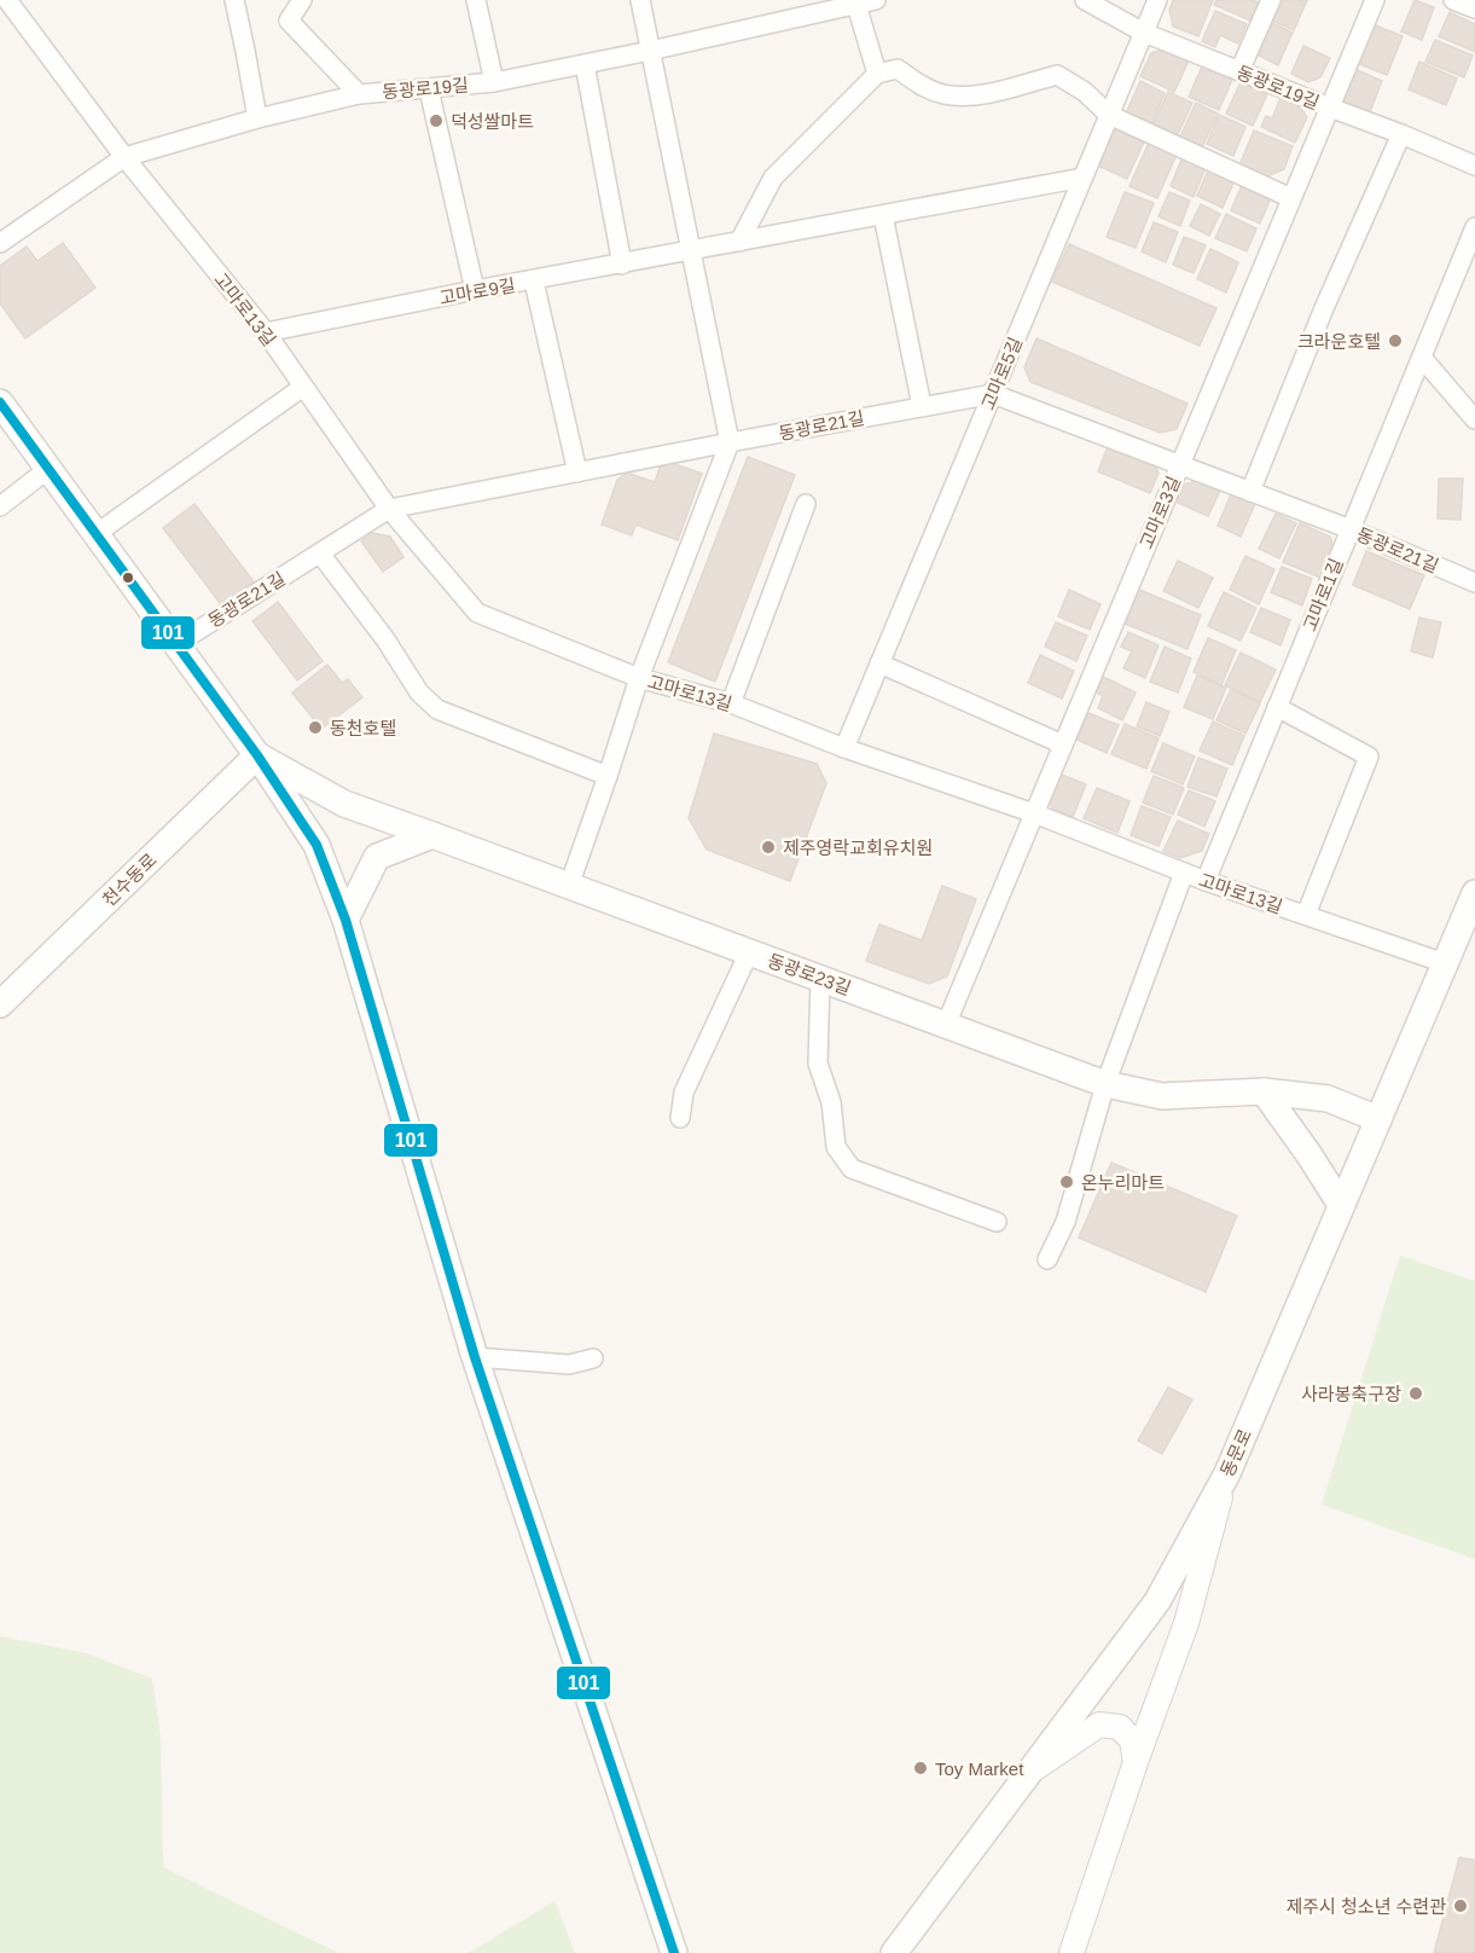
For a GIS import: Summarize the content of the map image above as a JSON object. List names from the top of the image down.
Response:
{
  "streets": {
    "main road": ["천수동로", "동광로23길", "동문로"],
    "street": [
      "동광로19길",
      "고마로9길",
      "고마로13길",
      "고마로5길",
      "동광로21길",
      "고마로3길",
      "고마로1길"
    ]
  },
  "crossings": [
    ["동광로19길", "고마로13길"],
    ["동광로19길", "고마로5길"],
    ["동광로19길", "고마로3길"],
    ["고마로9길", "고마로13길"],
    ["고마로9길", "고마로5길"],
    ["고마로13길", "고마로5길"],
    ["고마로13길", "동광로21길"],
    ["고마로13길", "고마로3길"],
    ["고마로13길", "고마로1길"],
    ["고마로13길", "동문로"],
    ["고마로5길", "동광로21길"],
    ["동광로21길", "고마로3길"],
    ["동광로21길", "고마로1길"],
    ["고마로3길", "동광로23길"],
    ["천수동로", "동광로23길"],
    ["동광로23길", "동문로"]
  ],
  "places": [
    "덕성쌀마트",
    "크라운호텔",
    "동천호텔",
    "제주영락교회유치원",
    "온누리마트",
    "사라봉축구장",
    "Toy Market",
    "제주시 청소년 수련관"
  ],
  "lines": ["transit line 101"]
}
